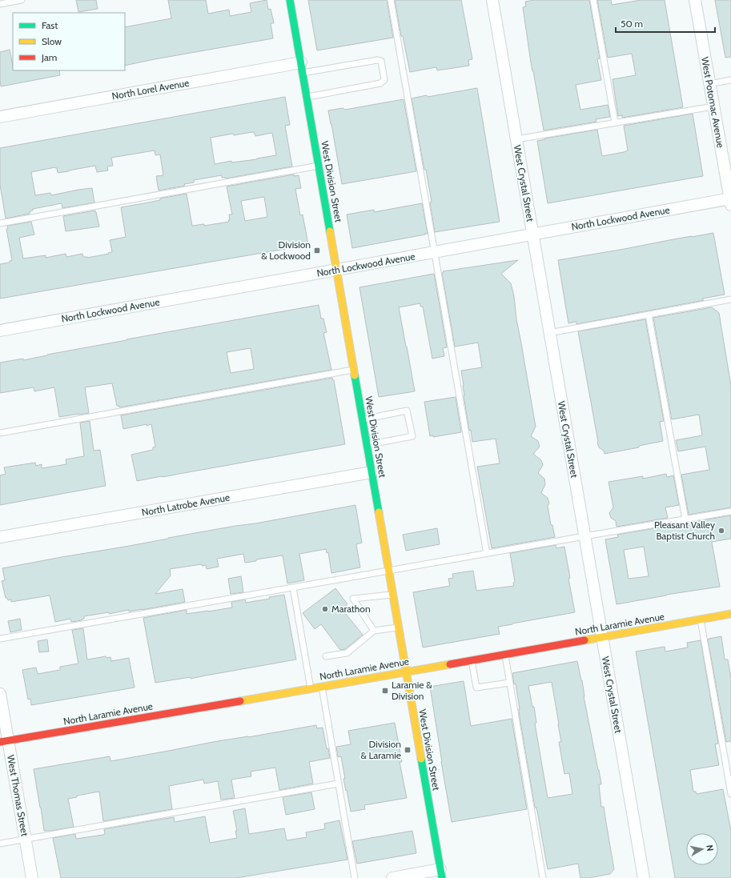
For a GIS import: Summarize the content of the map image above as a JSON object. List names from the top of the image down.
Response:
{
  "streets": {
    "main road": ["West Division Street", "North Laramie Avenue"],
    "street": [
      "North Lorel Avenue",
      "West Potomac Avenue",
      "West Crystal Street",
      "North Lockwood Avenue",
      "North Latrobe Avenue",
      "West Thomas Street"
    ]
  },
  "crossings": [
    ["North Lorel Avenue", "West Division Street"],
    ["West Potomac Avenue", "North Lockwood Avenue"],
    ["West Division Street", "North Lockwood Avenue"],
    ["West Division Street", "North Latrobe Avenue"],
    ["West Division Street", "North Laramie Avenue"],
    ["West Crystal Street", "North Lockwood Avenue"],
    ["West Crystal Street", "North Laramie Avenue"],
    ["North Laramie Avenue", "West Thomas Street"]
  ],
  "places": {
    "transit": ["Division & Lockwood", "Laramie & Division", "Division & Laramie"],
    "other": ["Pleasant Valley Baptist Church", "Marathon"]
  },
  "legend": ["Fast", "Slow", "Jam"],
  "scale_bar": "50 m",
  "north": "right"
}
